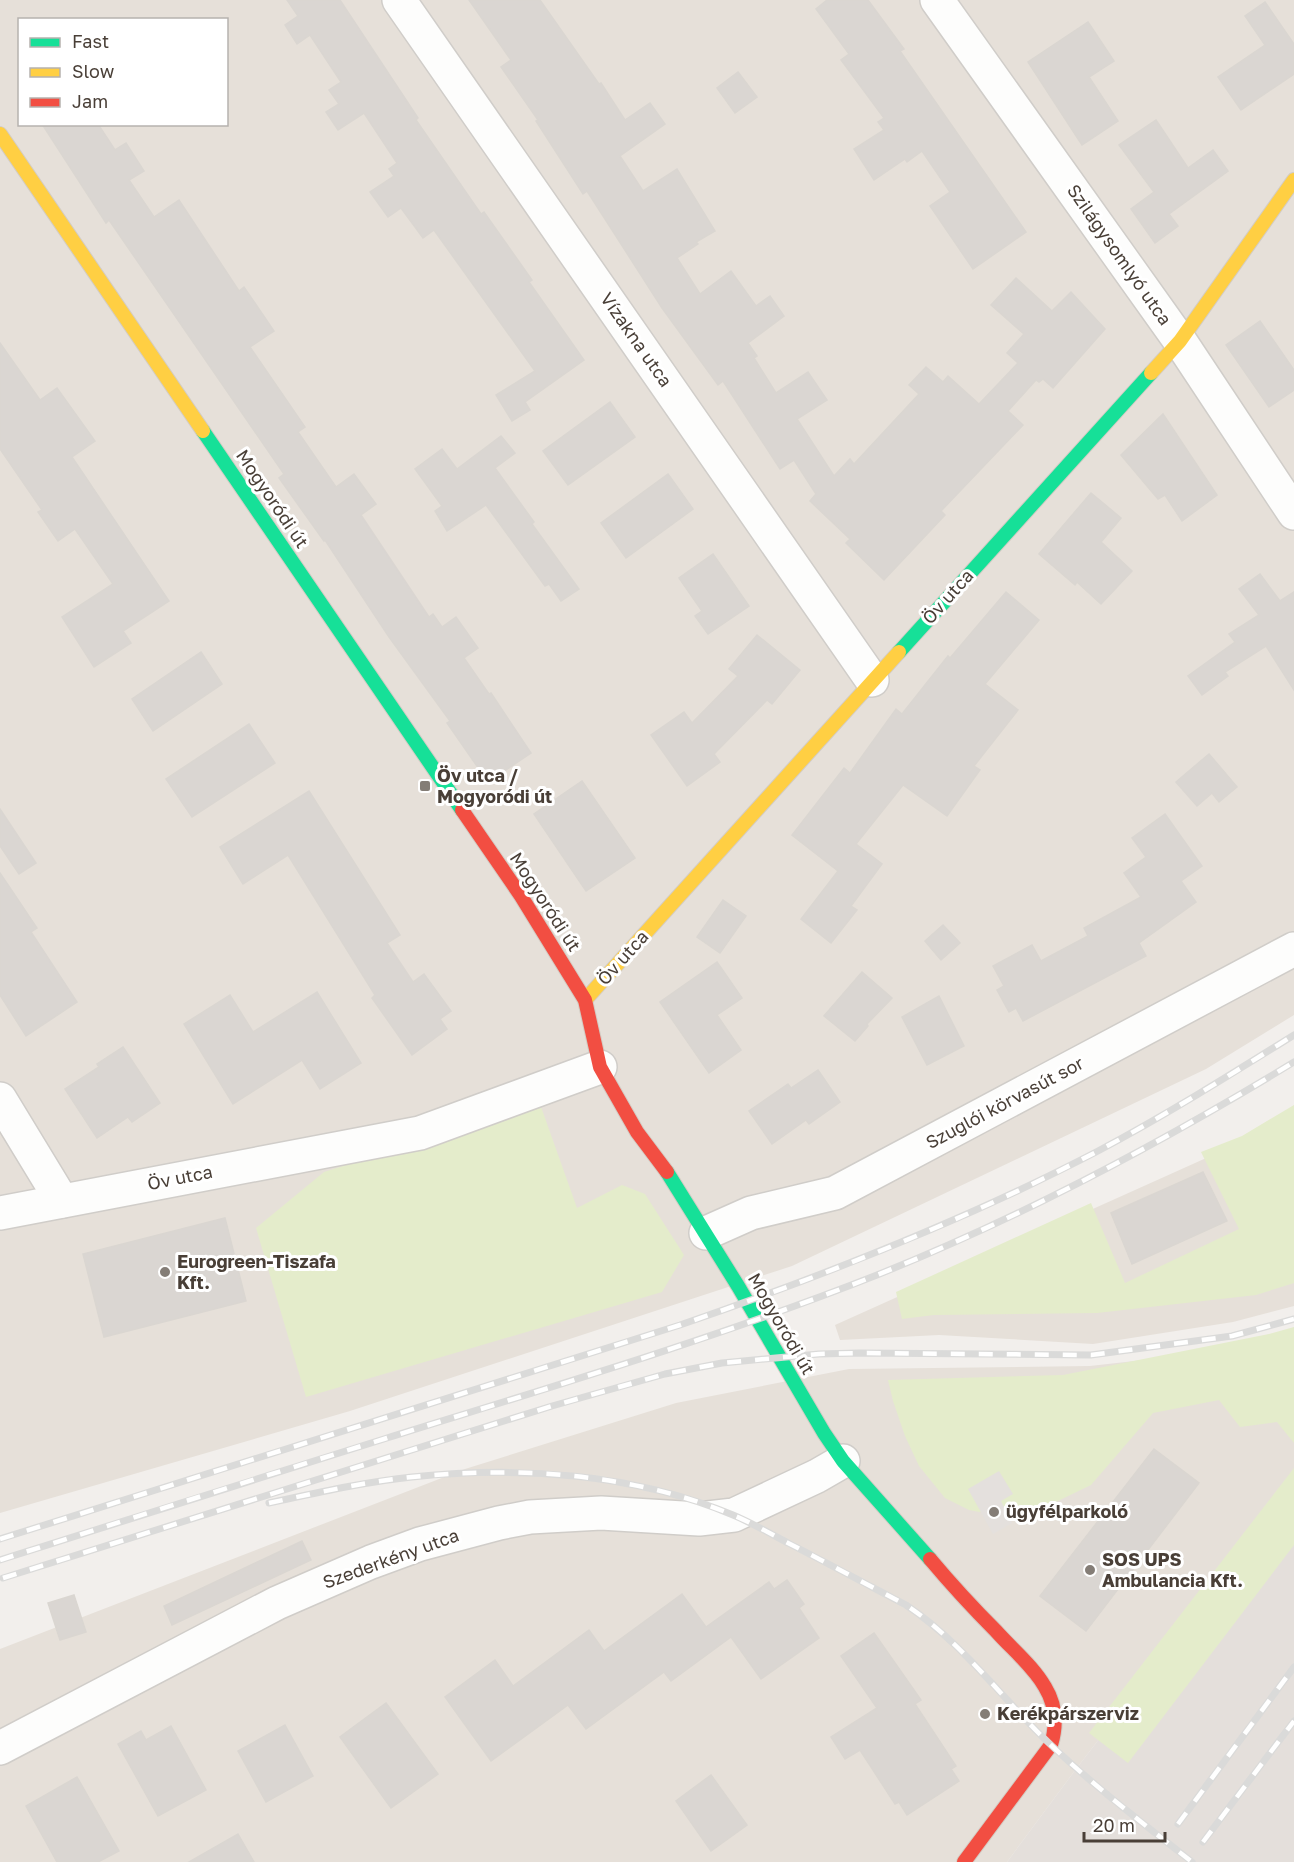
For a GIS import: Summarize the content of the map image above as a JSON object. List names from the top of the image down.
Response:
{
  "streets": {
    "street": [
      "Szilágysomlyó utca",
      "Vízakna utca",
      "Mogyoródi út",
      "Öv utca",
      "Szuglói körvasút sor",
      "Szederkény utca"
    ]
  },
  "crossings": [
    ["Szilágysomlyó utca", "Öv utca"],
    ["Vízakna utca", "Öv utca"],
    ["Mogyoródi út", "Öv utca"],
    ["Mogyoródi út", "Szuglói körvasút sor"],
    ["Mogyoródi út", "Szederkény utca"]
  ],
  "places": {
    "transit": ["Öv utca / Mogyoródi út"],
    "other": [
      "Eurogreen-Tiszafa Kft.",
      "ügyfélparkoló",
      "SOS UPS Ambulancia Kft.",
      "Kerékpárszerviz"
    ]
  },
  "legend": ["Fast", "Slow", "Jam"],
  "scale_bar": "20 m"
}
